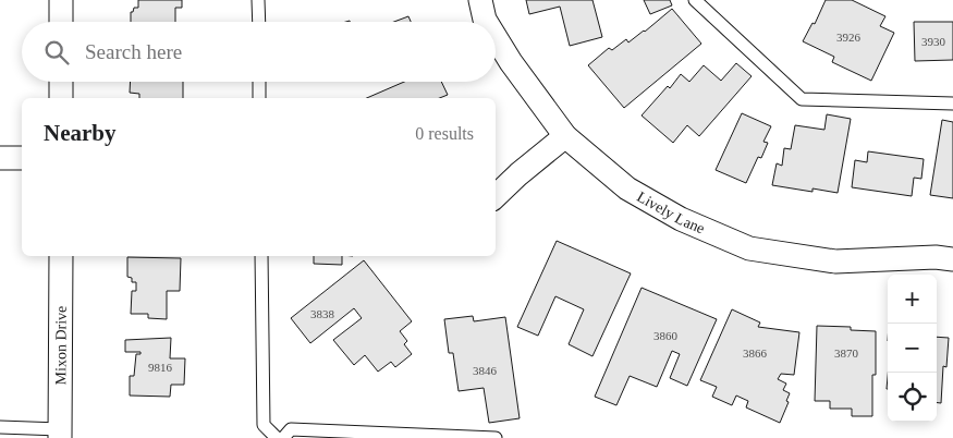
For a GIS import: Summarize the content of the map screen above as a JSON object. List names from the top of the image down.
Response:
{
  "streets": {
    "street": ["Lively Lane", "Mixon Drive"]
  },
  "house_numbers": [
    "3926",
    "3930",
    "3838",
    "3860",
    "3866",
    "3870",
    "9816",
    "3846"
  ],
  "page": {
    "search": "Search here",
    "heading": ["Nearby", "0 results"],
    "map_buttons": ["+", "−"]
  }
}
